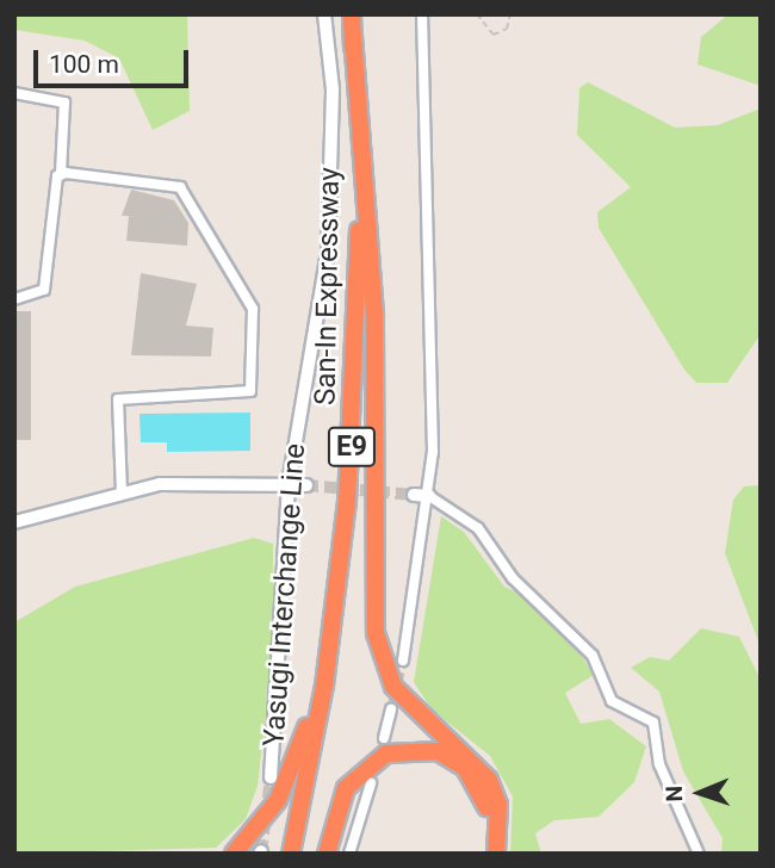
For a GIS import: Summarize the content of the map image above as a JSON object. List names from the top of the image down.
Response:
{
  "streets": {
    "highway": ["San-In Expressway", "E9"],
    "main road": ["Yasugi Interchange Line"]
  },
  "scale_bar": "100 m",
  "north": "left"
}
